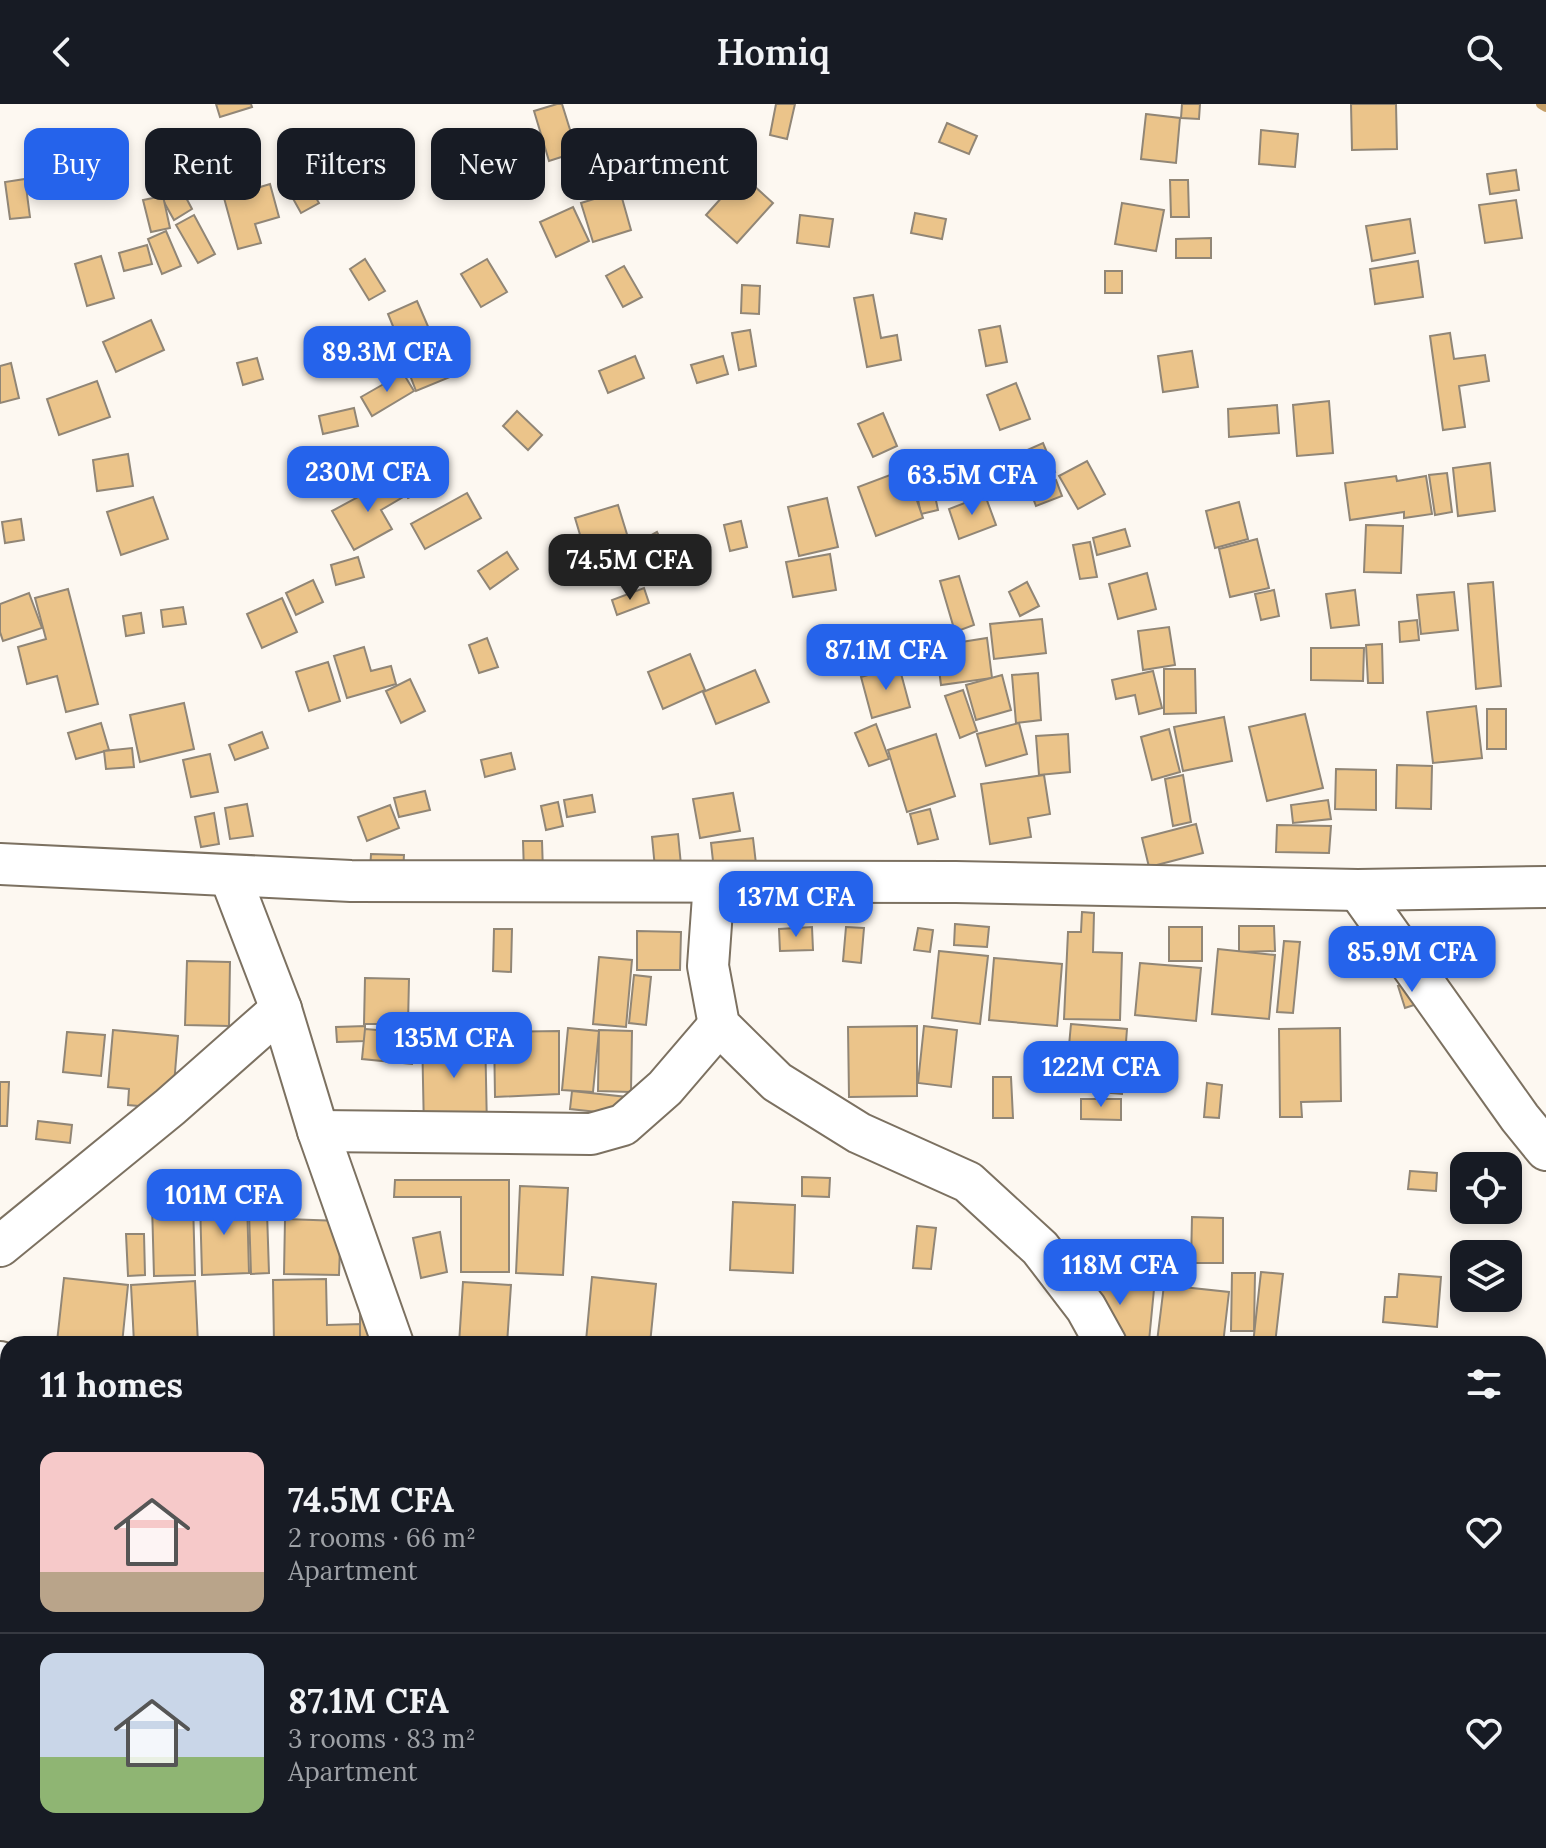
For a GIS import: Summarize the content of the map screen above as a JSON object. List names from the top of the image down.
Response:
{
  "page": {
    "header": "Homiq",
    "chip": [
      "Buy",
      "Rent",
      "Filters",
      "New",
      "Apartment"
    ],
    "price": [
      "89.3M CFA",
      "230M CFA",
      "63.5M CFA",
      "74.5M CFA",
      "87.1M CFA",
      "137M CFA",
      "85.9M CFA",
      "135M CFA",
      "122M CFA",
      "101M CFA",
      "118M CFA"
    ],
    "heading": "11 homes",
    "list": [
      {
        "name": "74.5M CFA",
        "note": "2 rooms · 66 m² · Apartment"
      },
      {
        "name": "87.1M CFA",
        "note": "3 rooms · 83 m² · Apartment"
      }
    ]
  }
}
